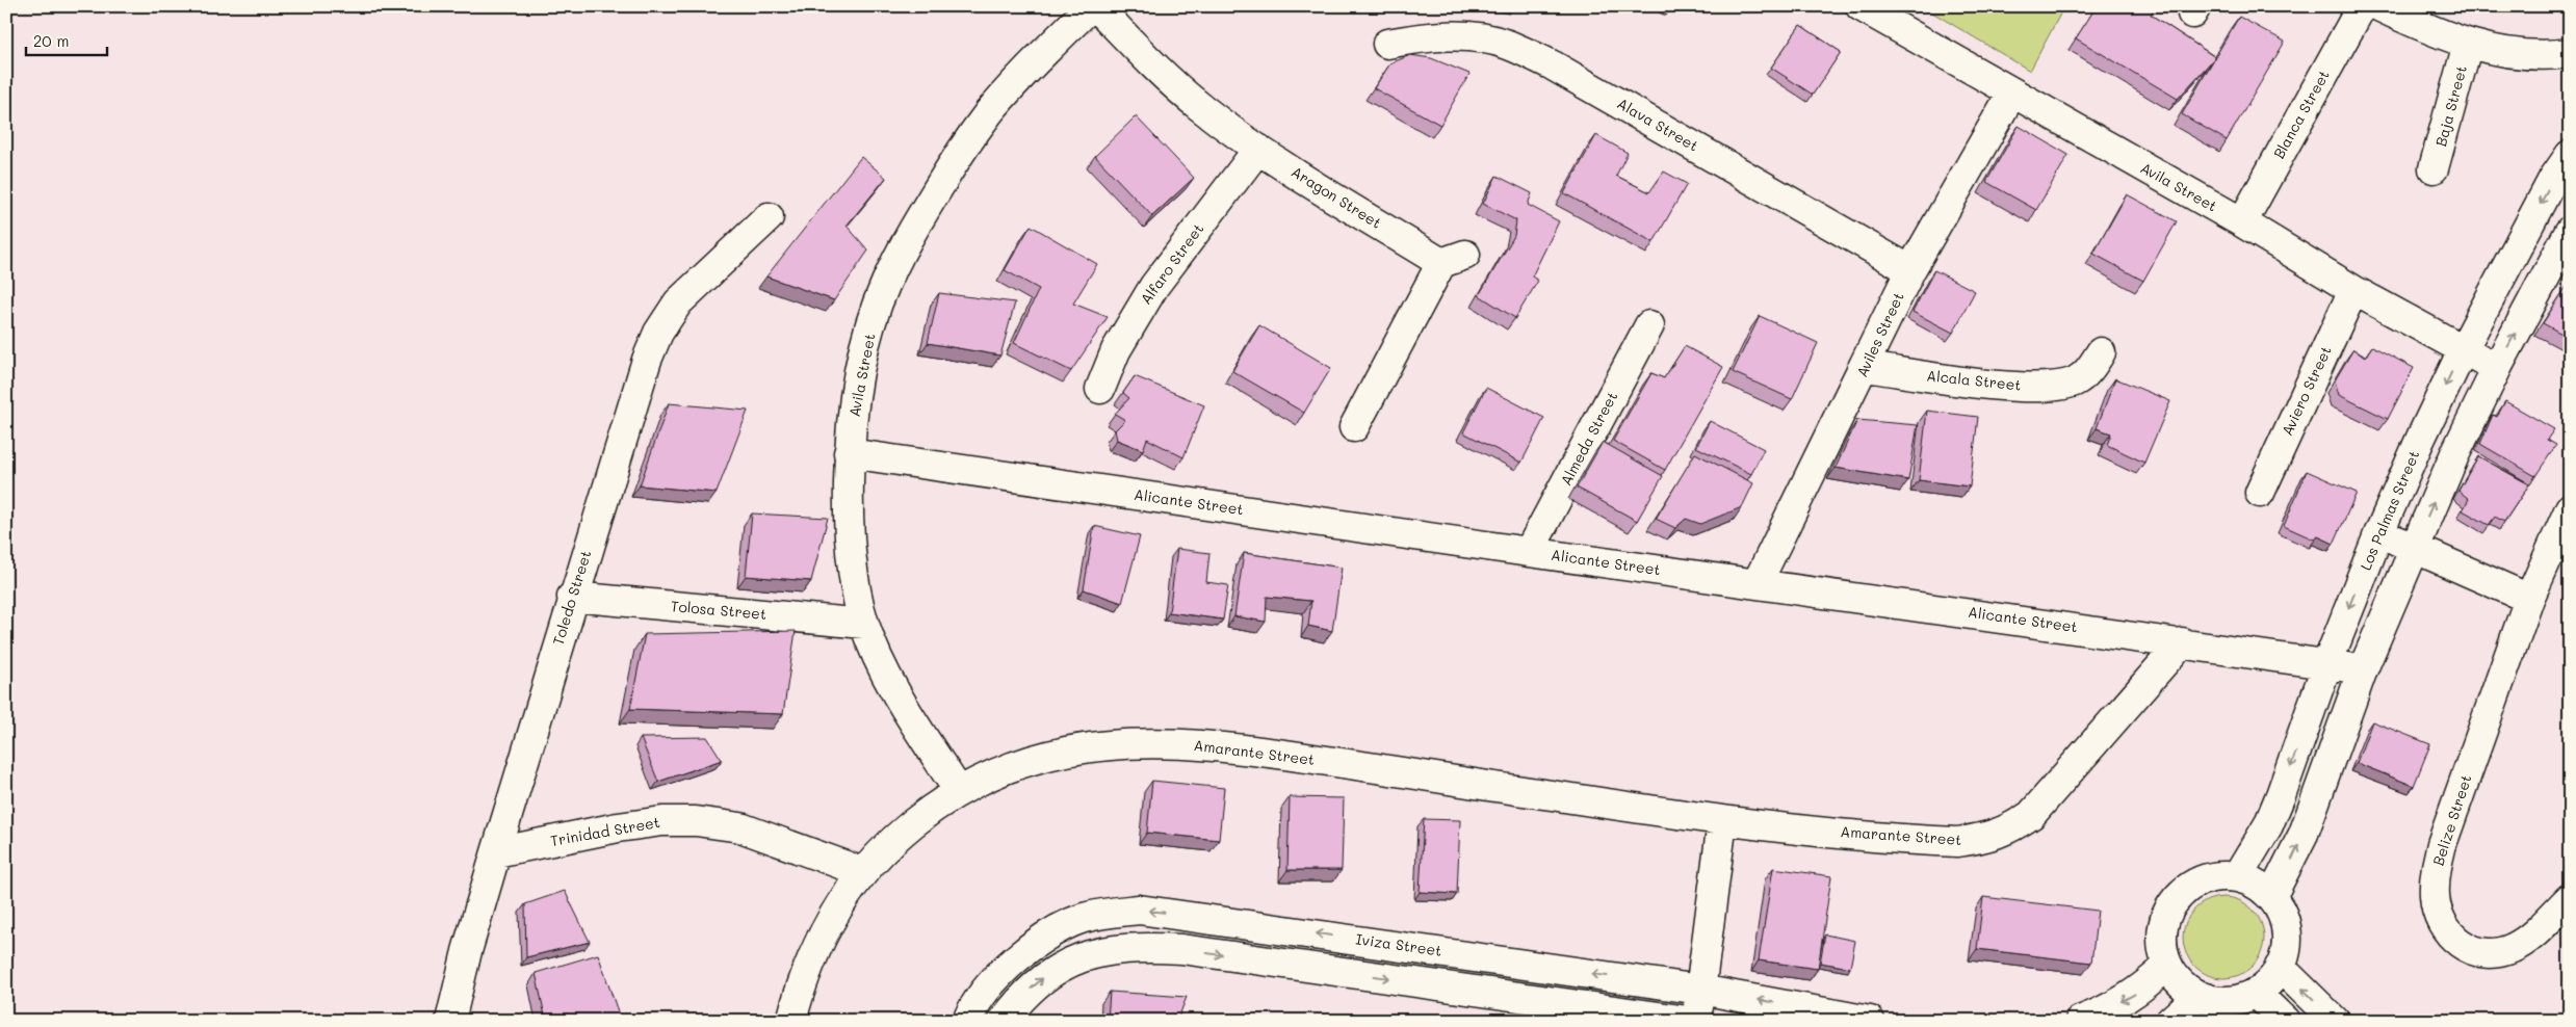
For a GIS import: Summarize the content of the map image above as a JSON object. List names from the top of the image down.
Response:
{
  "streets": {
    "street": [
      "Baja Street",
      "Blanca Street",
      "Alava Street",
      "Avila Street",
      "Aragon Street",
      "Alfaro Street",
      "Aviles Street",
      "Alcala Street",
      "Aviero Street",
      "Almeda Street",
      "Alicante Street",
      "Los Palmas Street",
      "Toledo Street",
      "Tolosa Street",
      "Amarante Street",
      "Belize Street",
      "Trinidad Street",
      "Iviza Street"
    ]
  },
  "crossings": [
    ["Blanca Street", "Avila Street"],
    ["Alava Street", "Aviles Street"],
    ["Avila Street", "Aviles Street"],
    ["Avila Street", "Aviero Street"],
    ["Avila Street", "Alicante Street"],
    ["Avila Street", "Los Palmas Street"],
    ["Avila Street", "Tolosa Street"],
    ["Avila Street", "Amarante Street"],
    ["Aragon Street", "Alfaro Street"],
    ["Aviles Street", "Alcala Street"],
    ["Aviles Street", "Alicante Street"],
    ["Almeda Street", "Alicante Street"],
    ["Alicante Street", "Los Palmas Street"],
    ["Alicante Street", "Amarante Street"],
    ["Toledo Street", "Tolosa Street"],
    ["Toledo Street", "Trinidad Street"],
    ["Amarante Street", "Trinidad Street"]
  ],
  "scale_bar": "20 m"
}
